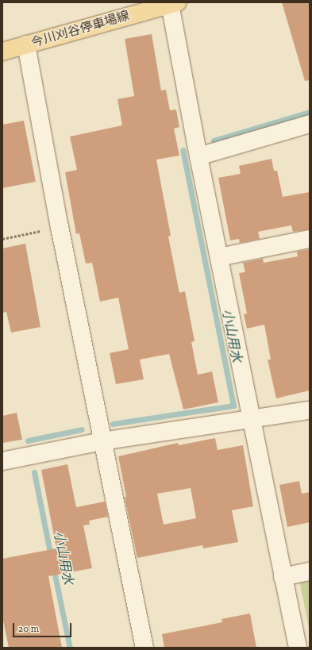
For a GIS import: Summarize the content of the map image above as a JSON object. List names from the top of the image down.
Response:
{
  "streets": {
    "main road": ["今川刈谷停車場線"]
  },
  "water": ["小山用水"],
  "scale_bar": "20 m"
}
